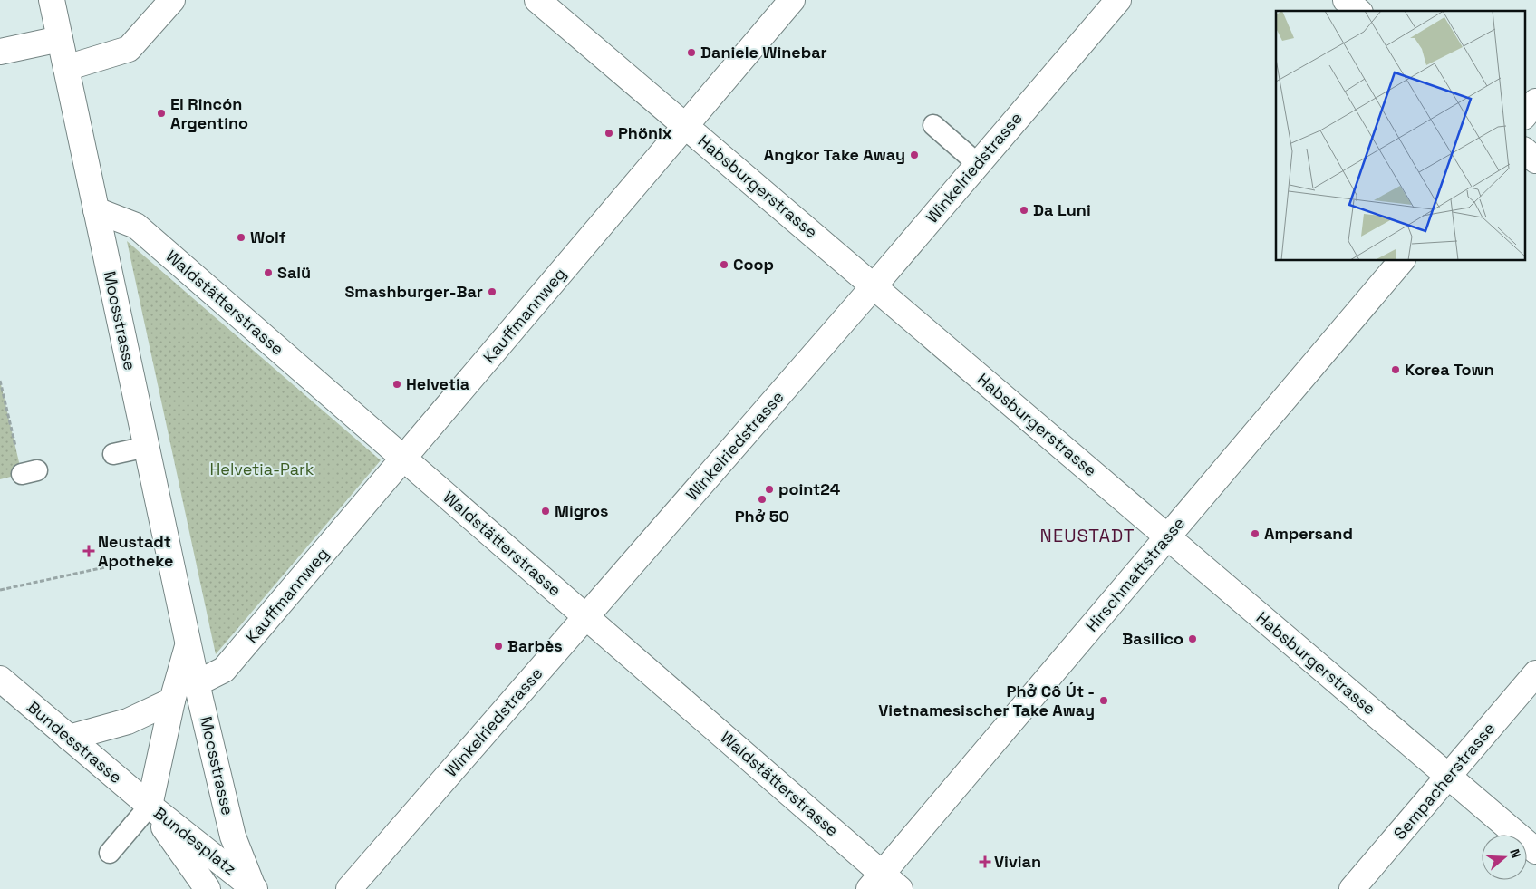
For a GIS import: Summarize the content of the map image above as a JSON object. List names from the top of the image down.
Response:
{
  "streets": {
    "street": [
      "Winkelriedstrasse",
      "Habsburgerstrasse",
      "Waldstätterstrasse",
      "Kauffmannweg",
      "Moosstrasse",
      "Hirschmattstrasse",
      "Bundesstrasse",
      "Sempacherstrasse",
      "Bundesplatz"
    ]
  },
  "crossings": [
    ["Winkelriedstrasse", "Habsburgerstrasse"],
    ["Winkelriedstrasse", "Waldstätterstrasse"],
    ["Habsburgerstrasse", "Kauffmannweg"],
    ["Habsburgerstrasse", "Hirschmattstrasse"],
    ["Habsburgerstrasse", "Sempacherstrasse"],
    ["Waldstätterstrasse", "Kauffmannweg"],
    ["Waldstätterstrasse", "Moosstrasse"],
    ["Waldstätterstrasse", "Hirschmattstrasse"],
    ["Kauffmannweg", "Moosstrasse"],
    ["Moosstrasse", "Bundesstrasse"],
    ["Moosstrasse", "Bundesplatz"],
    ["Bundesstrasse", "Bundesplatz"]
  ],
  "districts": ["NEUSTADT"],
  "parks": ["Helvetia-Park"],
  "places": {
    "other": [
      "Daniele Winebar",
      "El Rincón Argentino",
      "Phönix",
      "Angkor Take Away",
      "Da Luni",
      "Wolf",
      "Coop",
      "Salü",
      "Smashburger-Bar",
      "Korea Town",
      "Helvetia",
      "point24",
      "Phở 50",
      "Migros",
      "Ampersand",
      "Basilico",
      "Barbès",
      "Phở Cô Út - Vietnamesischer Take Away"
    ],
    "health": ["Neustadt Apotheke", "Vivian"]
  },
  "north": "right"
}
